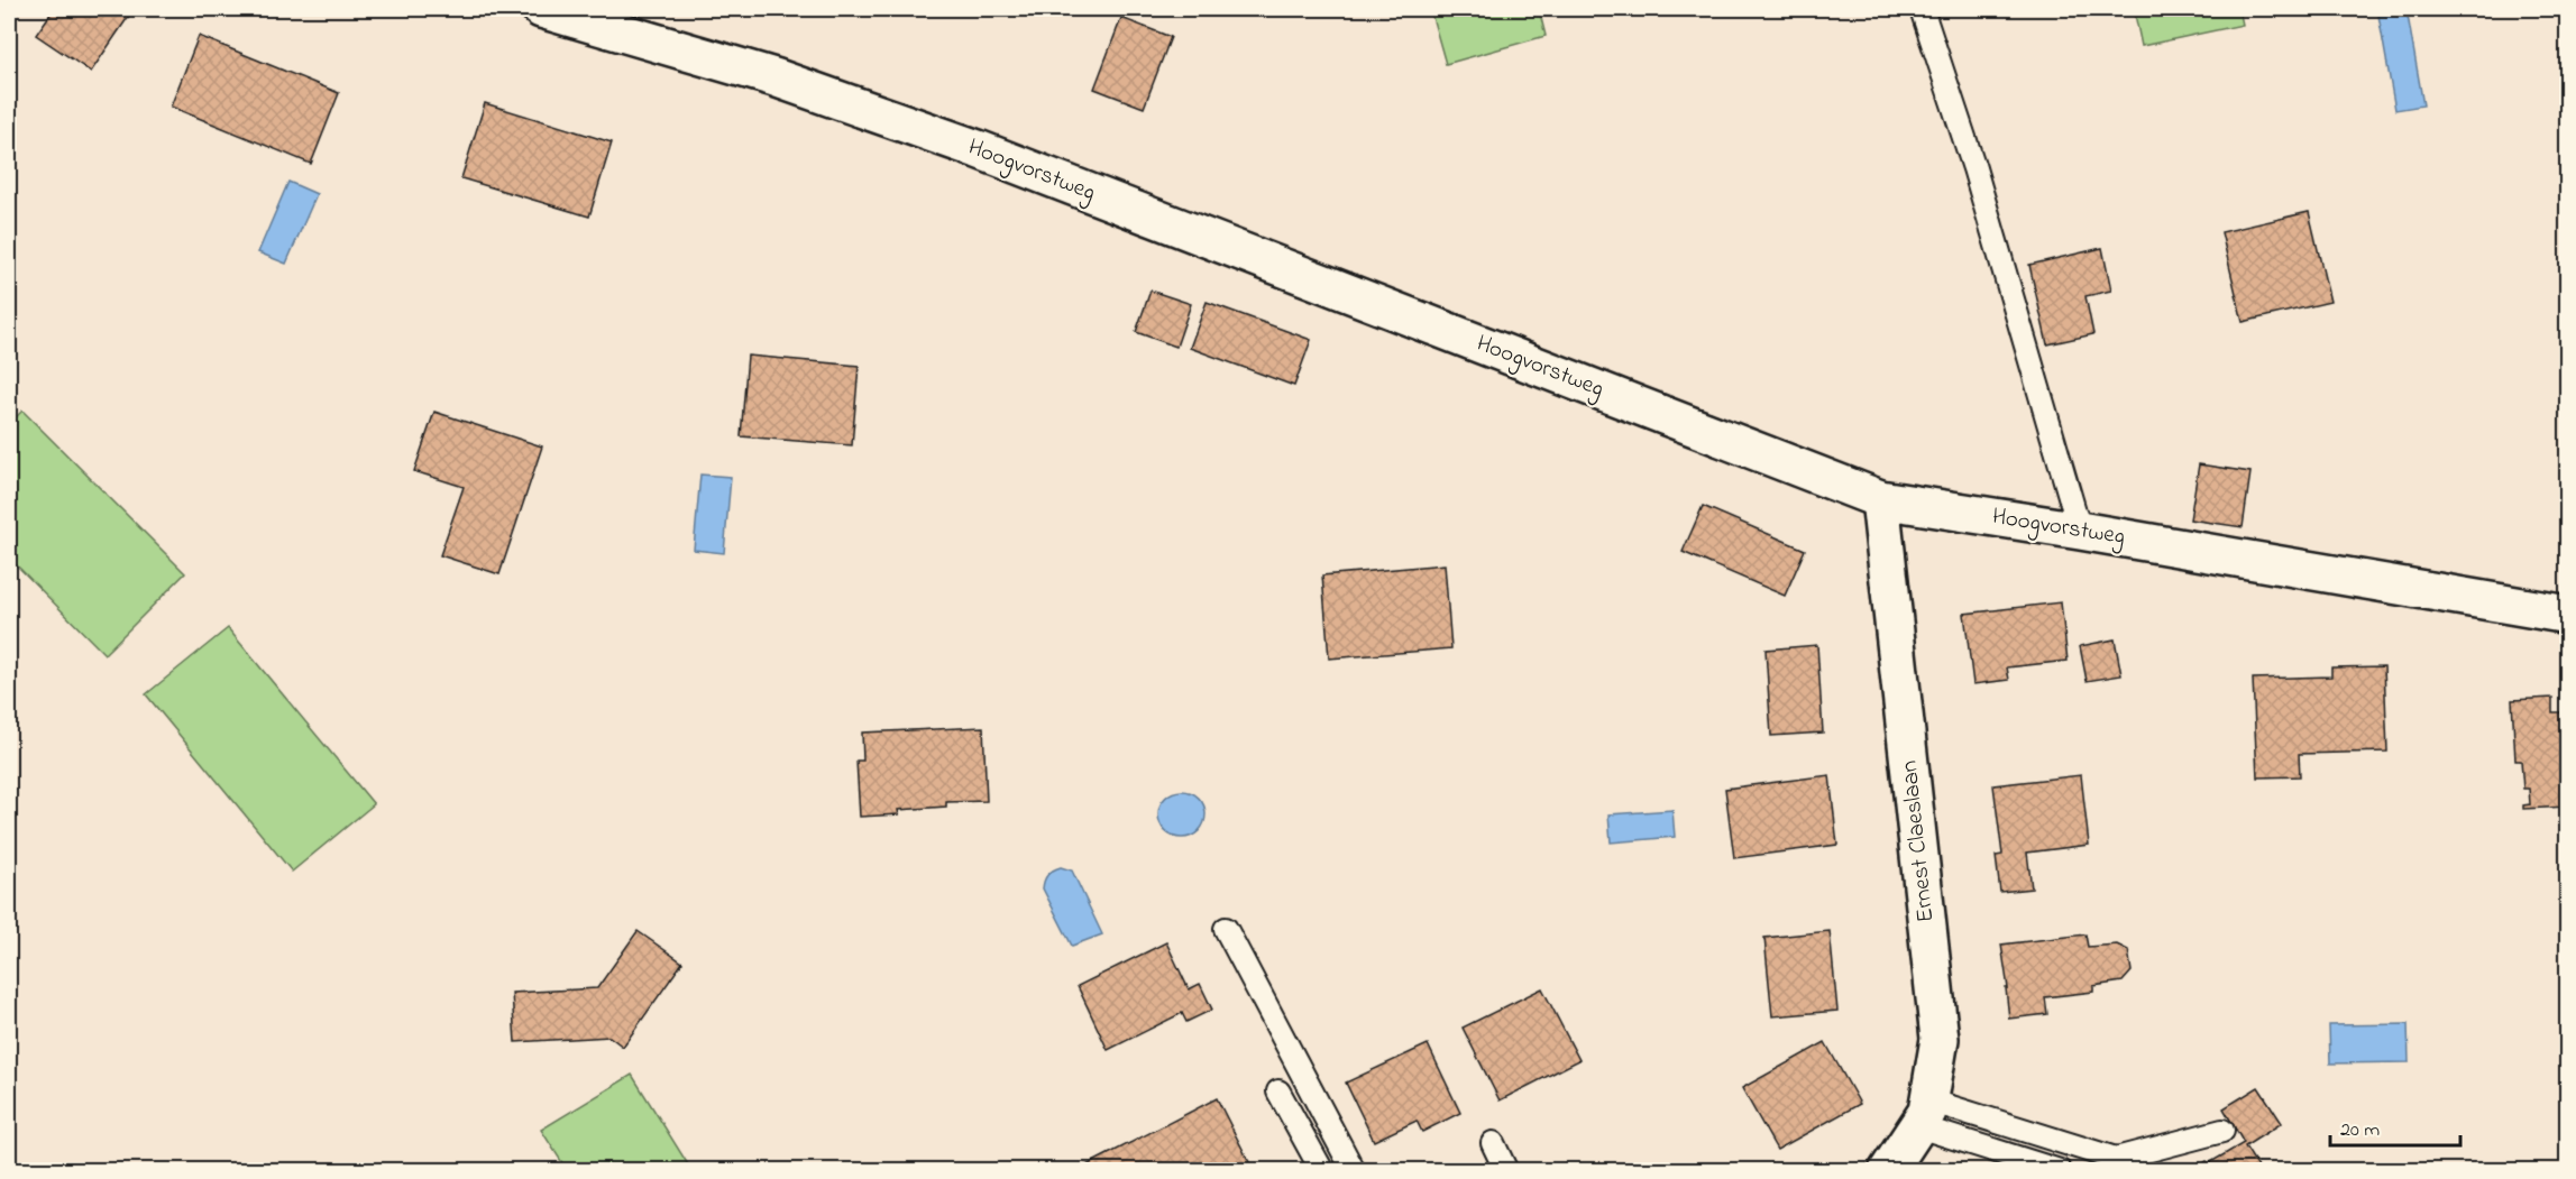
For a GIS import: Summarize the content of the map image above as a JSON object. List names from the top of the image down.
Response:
{
  "streets": {
    "street": ["Hoogvorstweg", "Ernest Claeslaan"]
  },
  "crossings": [
    ["Hoogvorstweg", "Ernest Claeslaan"]
  ],
  "scale_bar": "20 m"
}
